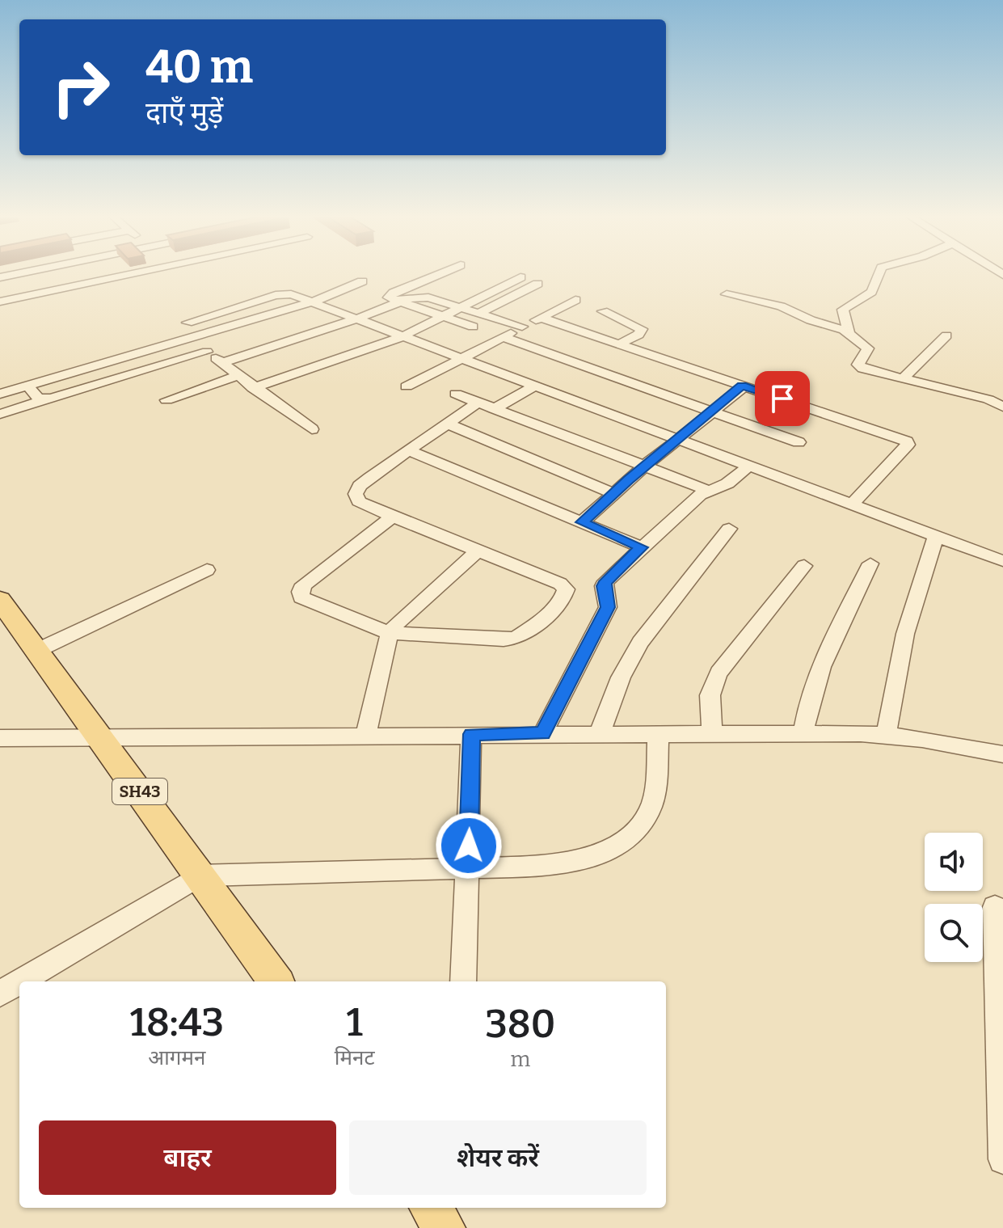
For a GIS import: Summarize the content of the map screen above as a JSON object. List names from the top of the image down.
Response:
{
  "streets": {
    "main road": ["SH43"]
  },
  "page": {
    "turn": ["40 m", "दाएँ मुड़ें"],
    "eta": [
      "18:43",
      "आगमन",
      "1",
      "मिनट",
      "380",
      "m"
    ],
    "buttons": ["बाहर", "शेयर करें"]
  }
}
